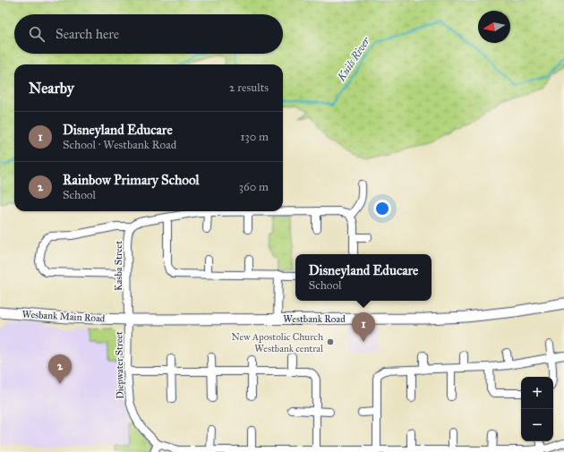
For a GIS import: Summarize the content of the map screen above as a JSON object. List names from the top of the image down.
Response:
{
  "streets": {
    "street": [
      "Kasba Street",
      "Wesbank Main Road",
      "Westbank Road",
      "Diepwater Street"
    ]
  },
  "crossings": [
    ["Kasba Street", "Wesbank Main Road"],
    ["Kasba Street", "Westbank Road"],
    ["Kasba Street", "Diepwater Street"],
    ["Wesbank Main Road", "Westbank Road"],
    ["Wesbank Main Road", "Diepwater Street"],
    ["Westbank Road", "Diepwater Street"]
  ],
  "water": ["Kuils River"],
  "places": ["New Apostolic Church Westbank central"],
  "north": "left",
  "page": {
    "search": "Search here",
    "heading": ["Nearby", "2 results"],
    "list": [
      {
        "mark": "1",
        "name": "Disneyland Educare",
        "note": "School · Westbank Road",
        "value": "130 m"
      },
      {
        "mark": "2",
        "name": "Rainbow Primary School",
        "note": "School",
        "value": "360 m"
      }
    ],
    "popup": ["Disneyland Educare", "School"],
    "pins": ["1", "2"],
    "map_buttons": ["+", "−"]
  }
}
